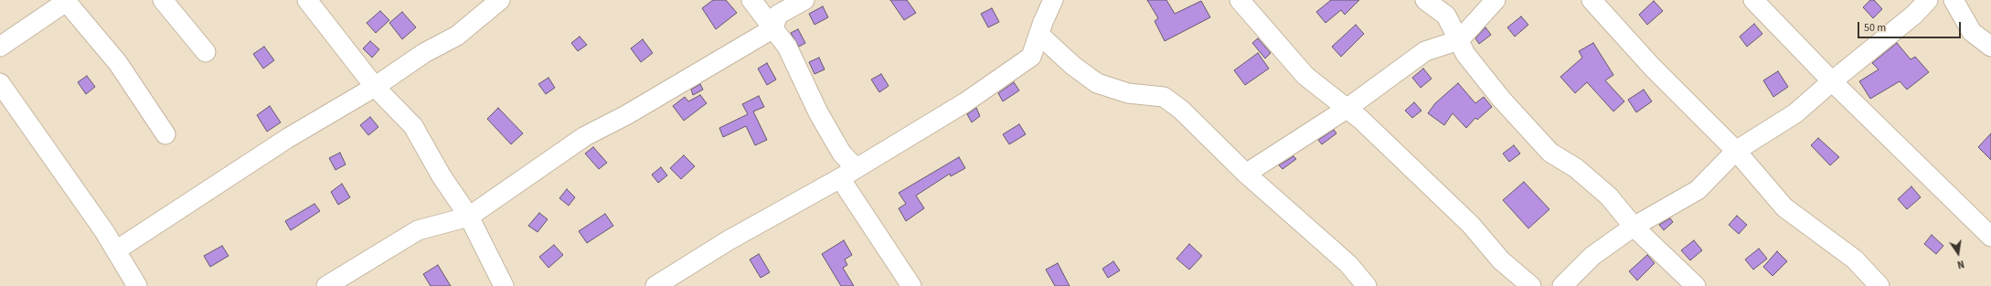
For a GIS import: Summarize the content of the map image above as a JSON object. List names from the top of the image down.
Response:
{
  "scale_bar": "50 m",
  "north": "bottom"
}
